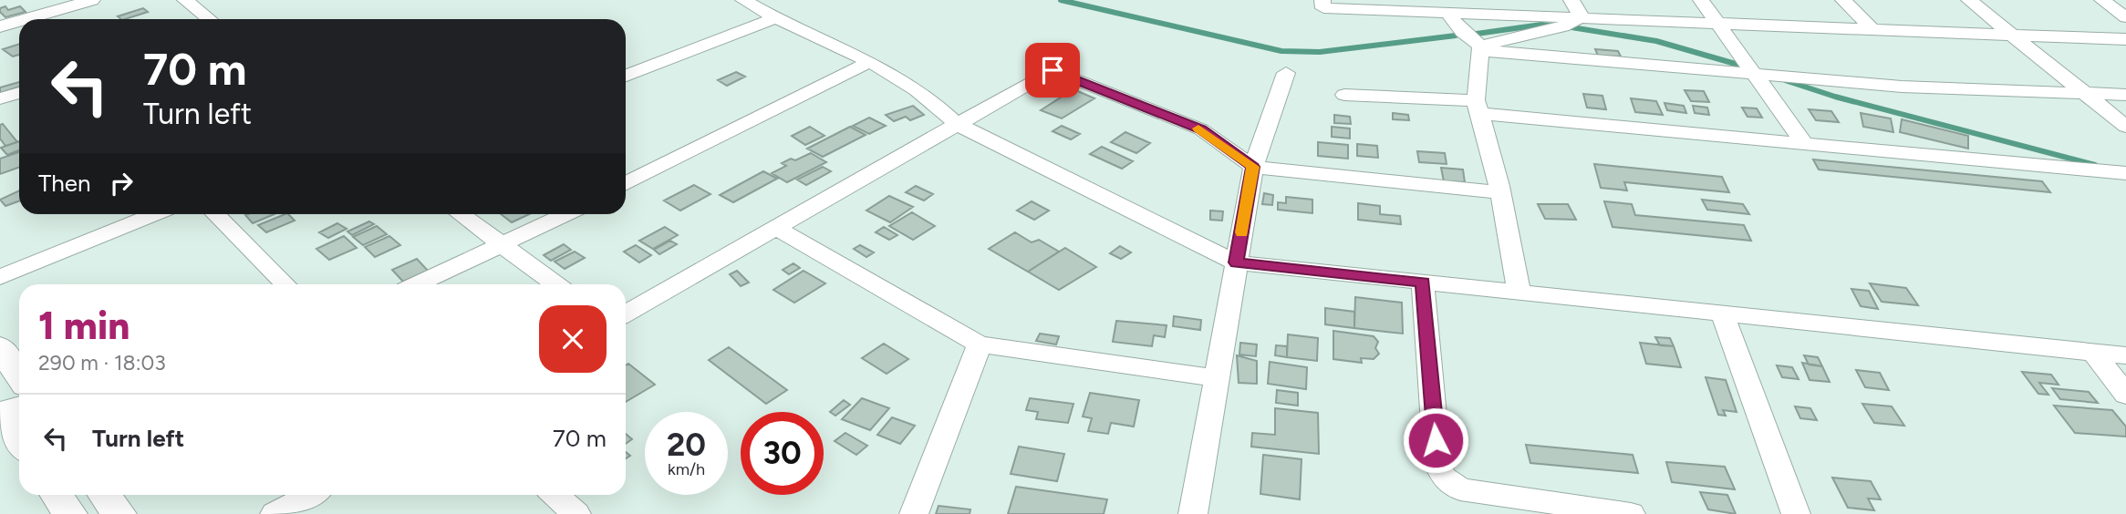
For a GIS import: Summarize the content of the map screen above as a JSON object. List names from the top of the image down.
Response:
{
  "page": {
    "turn": ["70 m", "Turn left"],
    "then": "Then",
    "heading": ["1 min", "290 m · 18:03"],
    "list": [
      {
        "name": "Turn left",
        "value": "70 m"
      }
    ],
    "speed": "20 km/h",
    "limit": "30"
  }
}
